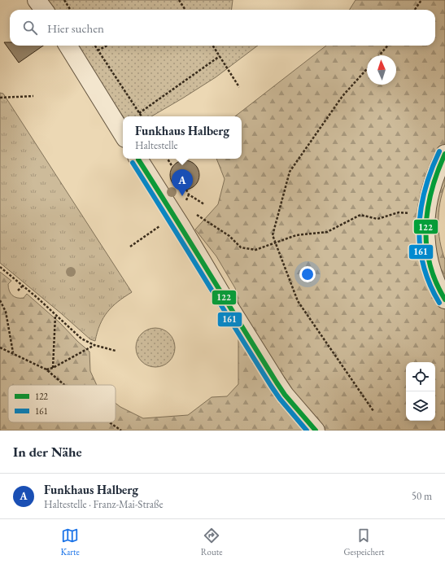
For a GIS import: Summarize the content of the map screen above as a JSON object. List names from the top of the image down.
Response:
{
  "lines": ["transit line 161", "transit line 122"],
  "legend": ["122", "161"],
  "north": "top",
  "page": {
    "search": "Hier suchen",
    "popup": ["Funkhaus Halberg", "Haltestelle"],
    "pins": "A",
    "heading": "In der Nähe",
    "list": [
      {
        "mark": "A",
        "name": "Funkhaus Halberg",
        "note": "Haltestelle · Franz-Mai-Straße",
        "value": "50 m"
      }
    ],
    "nav": ["Karte", "Route", "Gespeichert"]
  }
}
